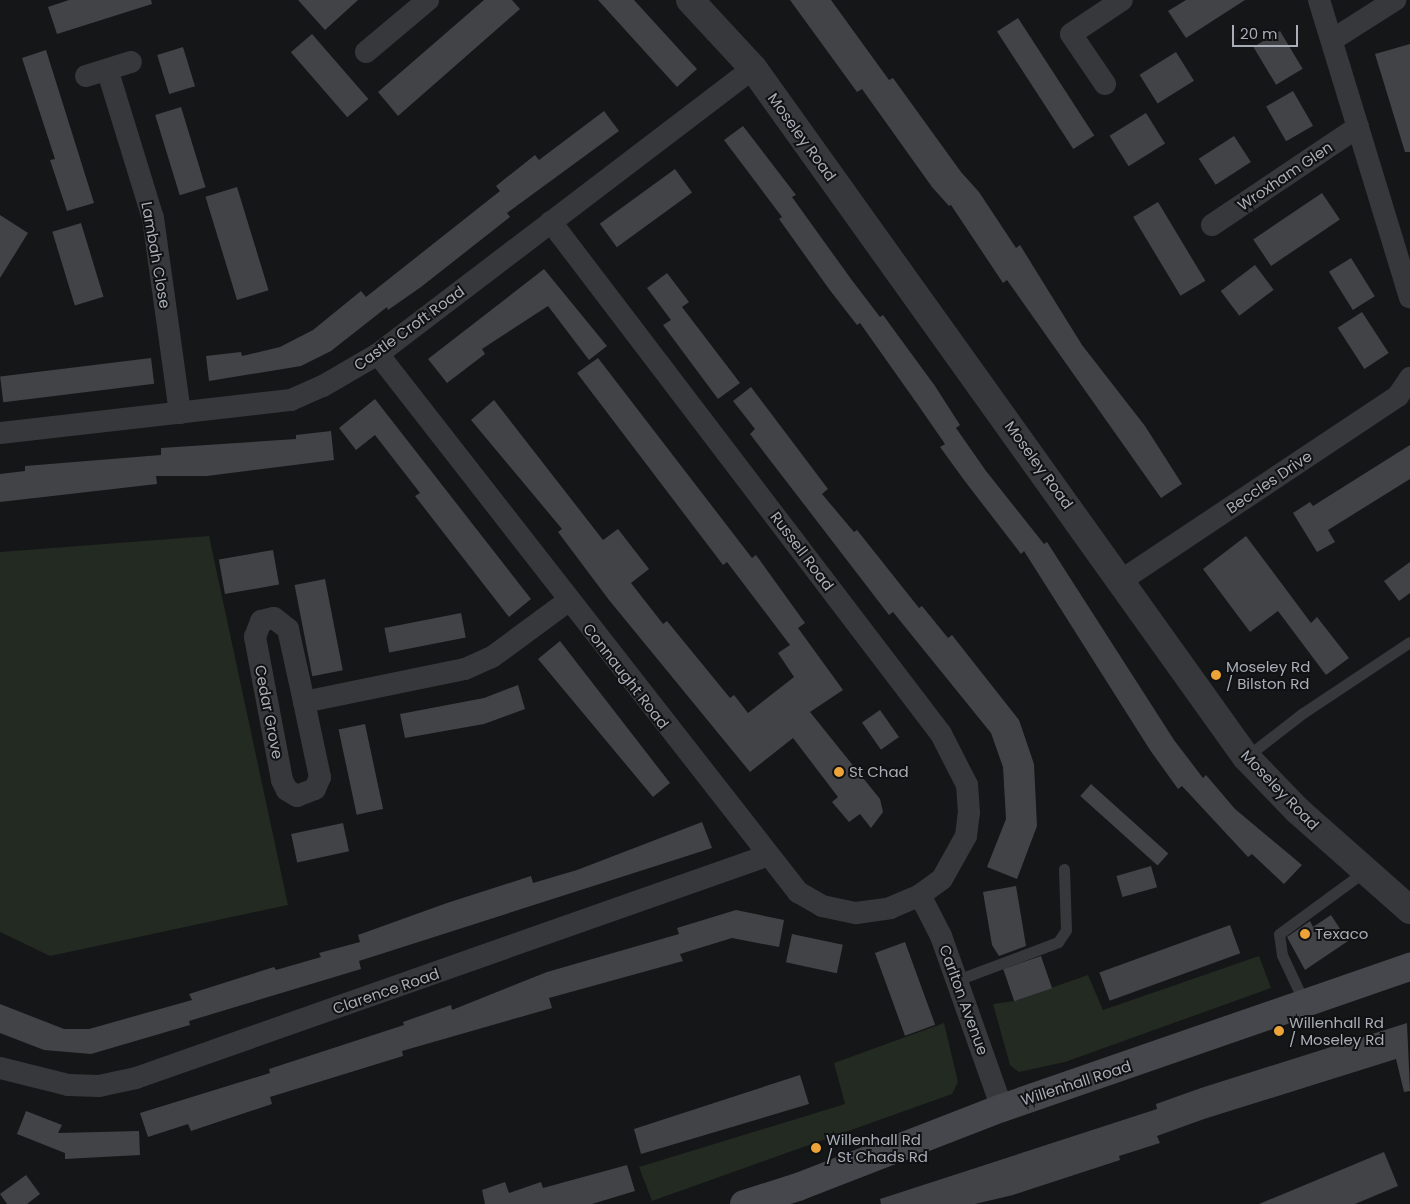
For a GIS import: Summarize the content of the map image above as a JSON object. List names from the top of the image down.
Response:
{
  "streets": {
    "main road": ["Willenhall Road"],
    "street": [
      "Moseley Road",
      "Wroxham Glen",
      "Lambah Close",
      "Castle Croft Road",
      "Beccles Drive",
      "Russell Road",
      "Connaught Road",
      "Cedar Grove",
      "Clarence Road",
      "Carlton Avenue"
    ]
  },
  "crossings": [
    ["Moseley Road", "Castle Croft Road"],
    ["Moseley Road", "Beccles Drive"],
    ["Lambah Close", "Castle Croft Road"],
    ["Castle Croft Road", "Russell Road"],
    ["Castle Croft Road", "Connaught Road"],
    ["Russell Road", "Connaught Road"],
    ["Russell Road", "Carlton Avenue"],
    ["Connaught Road", "Clarence Road"],
    ["Connaught Road", "Carlton Avenue"],
    ["Carlton Avenue", "Willenhall Road"]
  ],
  "places": [
    "Moseley Rd / Bilston Rd",
    "St Chad",
    "Texaco",
    "Willenhall Rd / Moseley Rd",
    "Willenhall Rd / St Chads Rd"
  ],
  "scale_bar": "20 m"
}
